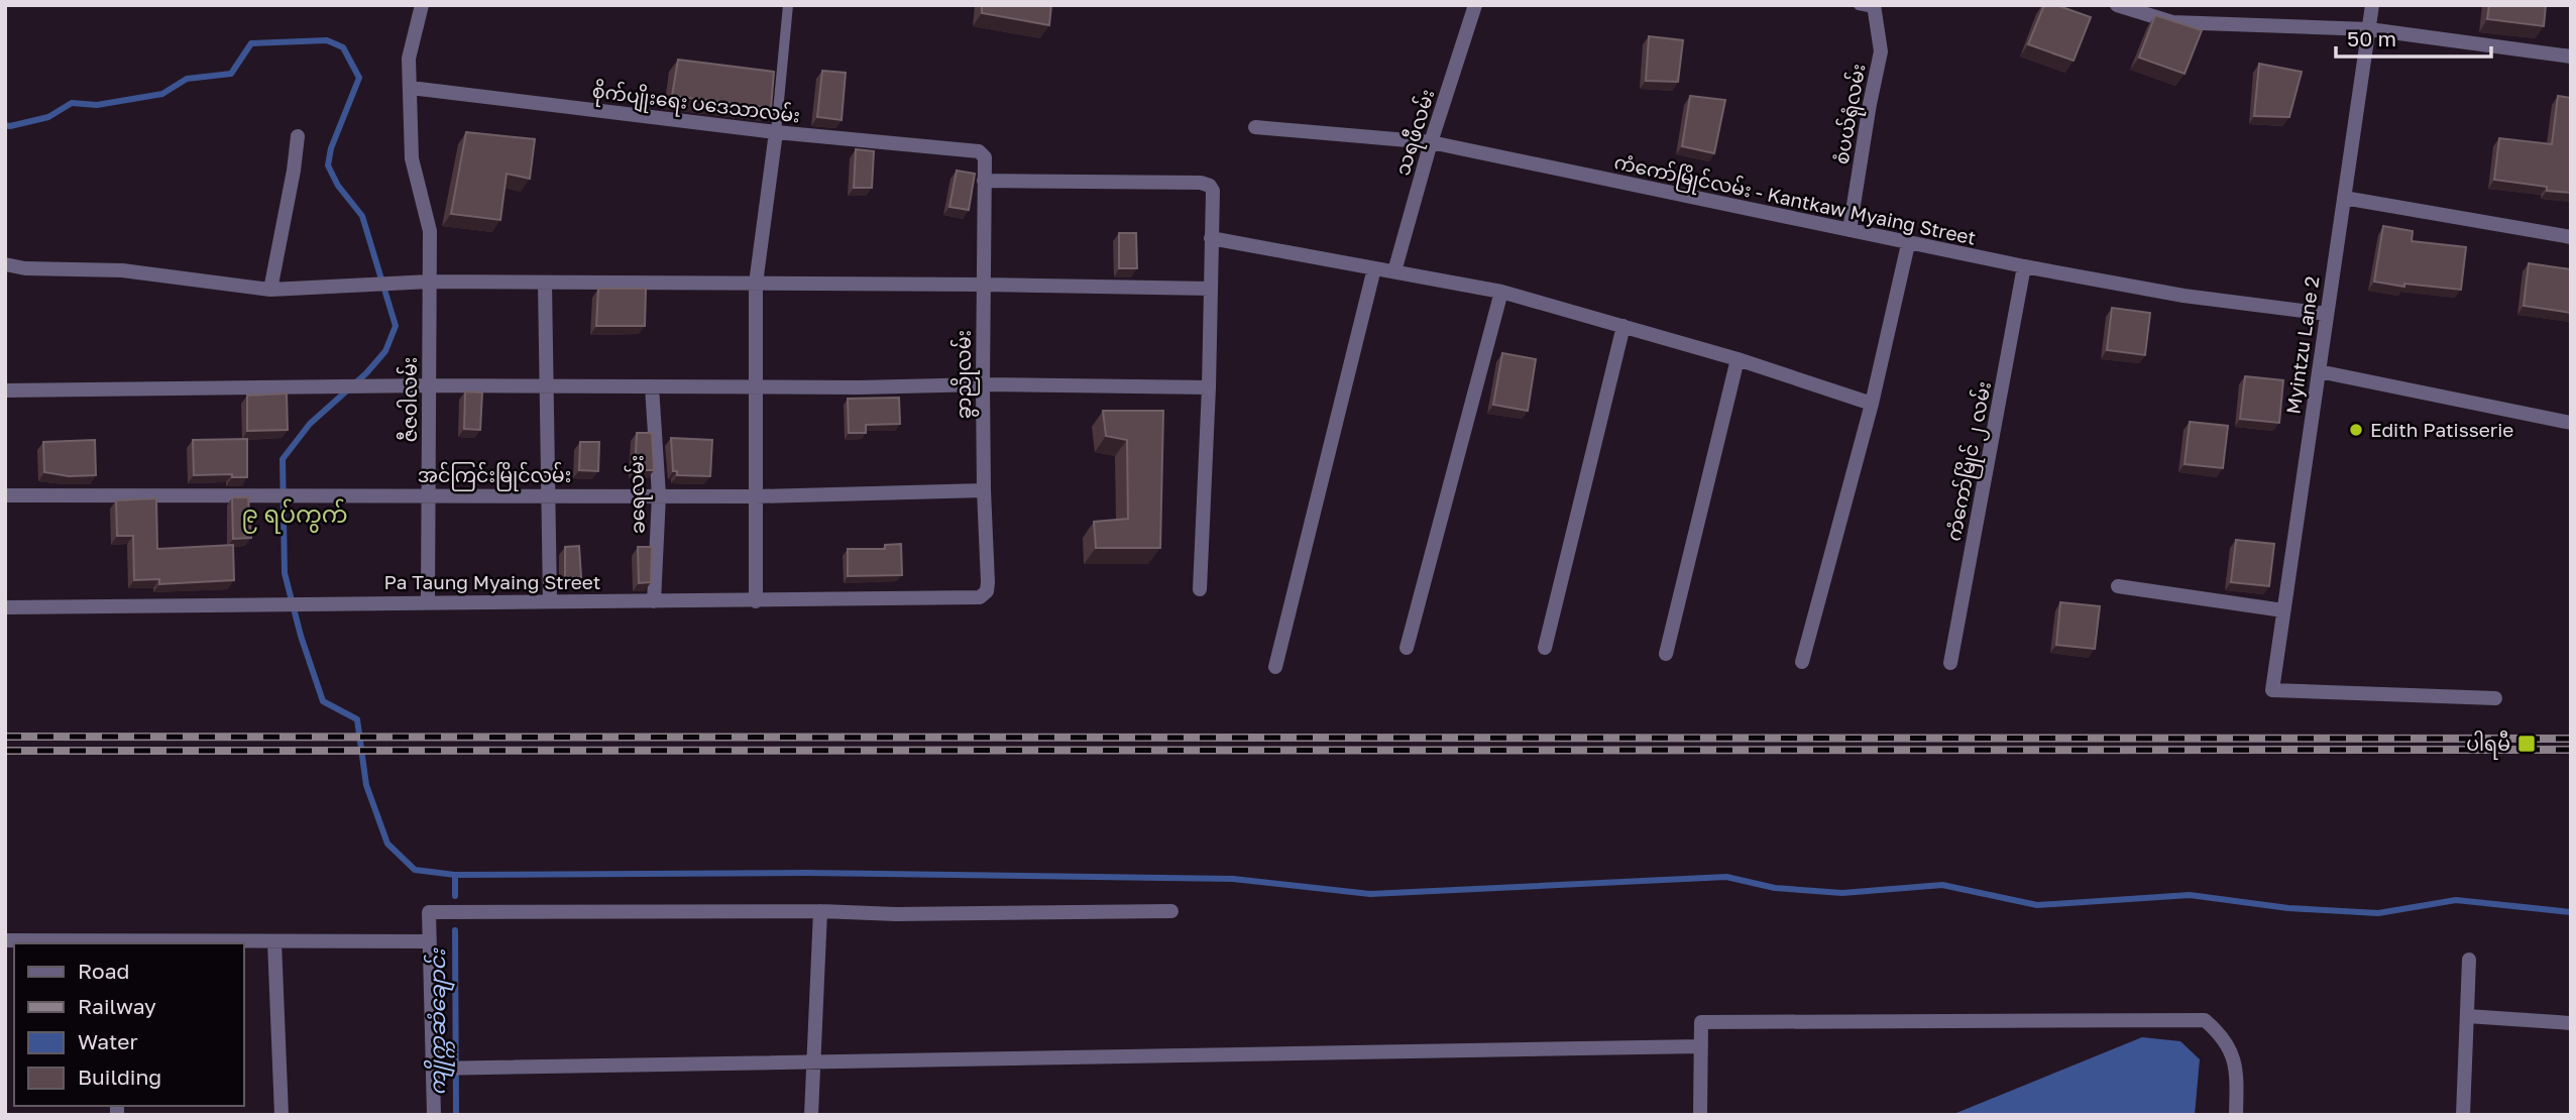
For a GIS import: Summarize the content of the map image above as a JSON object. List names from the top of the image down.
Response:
{
  "streets": {
    "street": [
      "စိုက်ပျိုးရေး ပဒေသာလမ်း",
      "စံပယ်ရုံလမ်း",
      "သရဖီလမ်း",
      "ကံကော်မြိုင်လမ်း - Kantkaw Myaing Street",
      "Myintzu Lane 2",
      "ခွာညိုလမ်း",
      "ဇီဇဝါလမ်း",
      "ကံကော်မြိုင် ၂ လမ်း",
      "အင်ကြင်းမြိုင်လမ်း",
      "ခရေလမ်း",
      "Pa Taung Myaing Street"
    ]
  },
  "crossings": [
    ["စိုက်ပျိုးရေး ပဒေသာလမ်း", "ခွာညိုလမ်း"],
    ["စိုက်ပျိုးရေး ပဒေသာလမ်း", "ဇီဇဝါလမ်း"],
    ["စံပယ်ရုံလမ်း", "ကံကော်မြိုင်လမ်း - Kantkaw Myaing Street"],
    ["သရဖီလမ်း", "ကံကော်မြိုင်လမ်း - Kantkaw Myaing Street"],
    ["ကံကော်မြိုင်လမ်း - Kantkaw Myaing Street", "Myintzu Lane 2"],
    ["ကံကော်မြိုင်လမ်း - Kantkaw Myaing Street", "ကံကော်မြိုင် ၂ လမ်း"],
    ["ခွာညိုလမ်း", "အင်ကြင်းမြိုင်လမ်း"],
    ["ခွာညိုလမ်း", "Pa Taung Myaing Street"],
    ["ဇီဇဝါလမ်း", "အင်ကြင်းမြိုင်လမ်း"],
    ["ဇီဇဝါလမ်း", "Pa Taung Myaing Street"],
    ["အင်ကြင်းမြိုင်လမ်း", "ခရေလမ်း"],
    ["ခရေလမ်း", "Pa Taung Myaing Street"]
  ],
  "districts": ["၉ ရပ်ကွက်"],
  "water": ["ကျိုက္ကဆံချောင်း"],
  "places": {
    "other": ["Edith Patisserie"],
    "transit": ["ပါရမီ"]
  },
  "legend": [
    "Road",
    "Railway",
    "Water",
    "Building"
  ],
  "scale_bar": "50 m"
}
